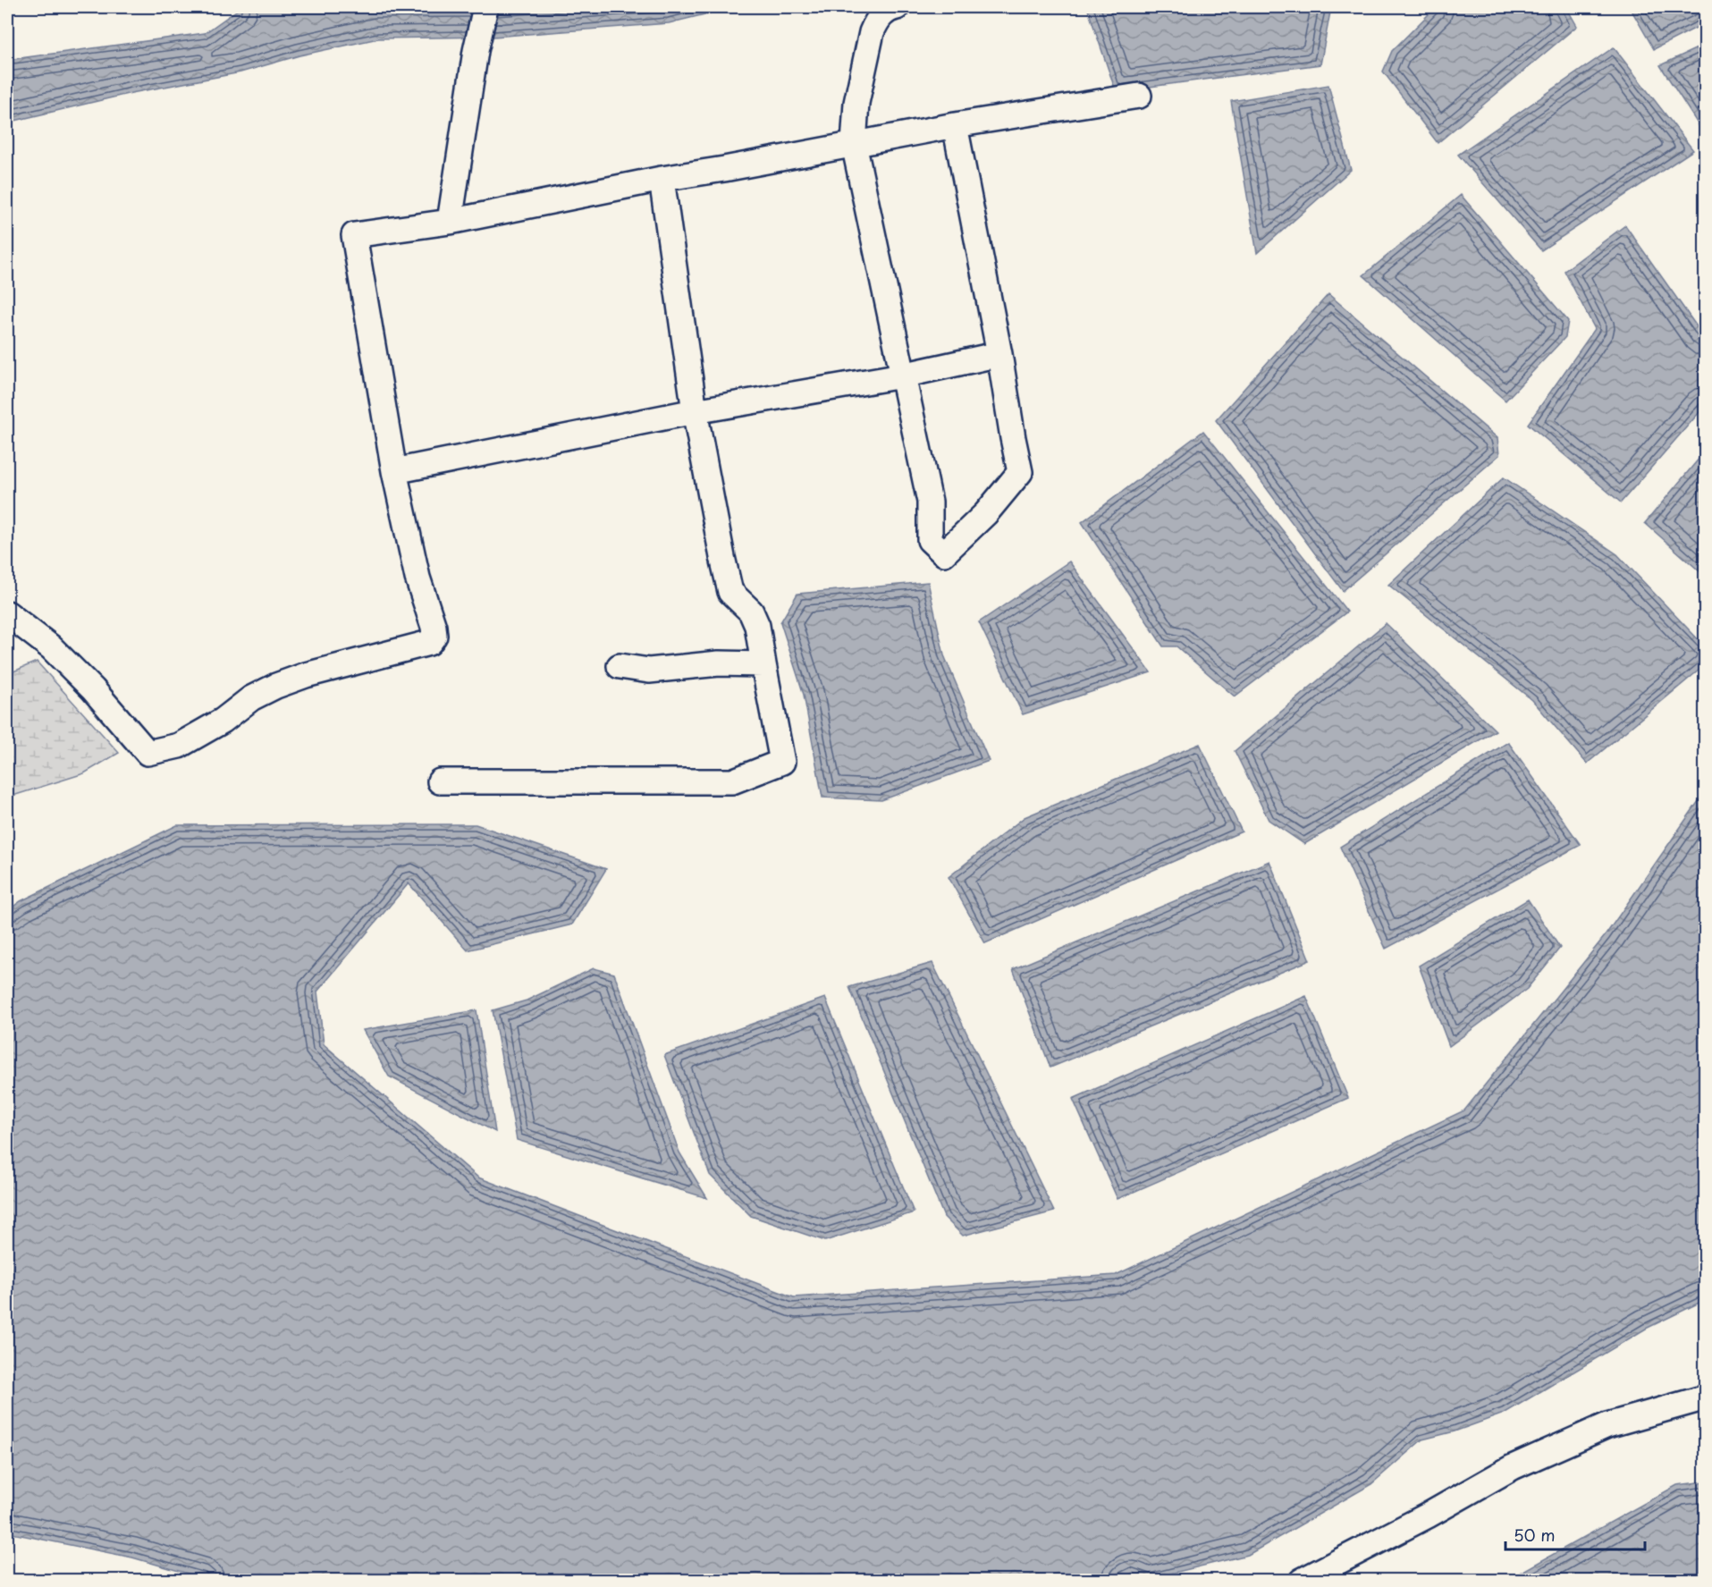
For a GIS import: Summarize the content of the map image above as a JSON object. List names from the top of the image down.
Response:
{
  "scale_bar": "50 m"
}
